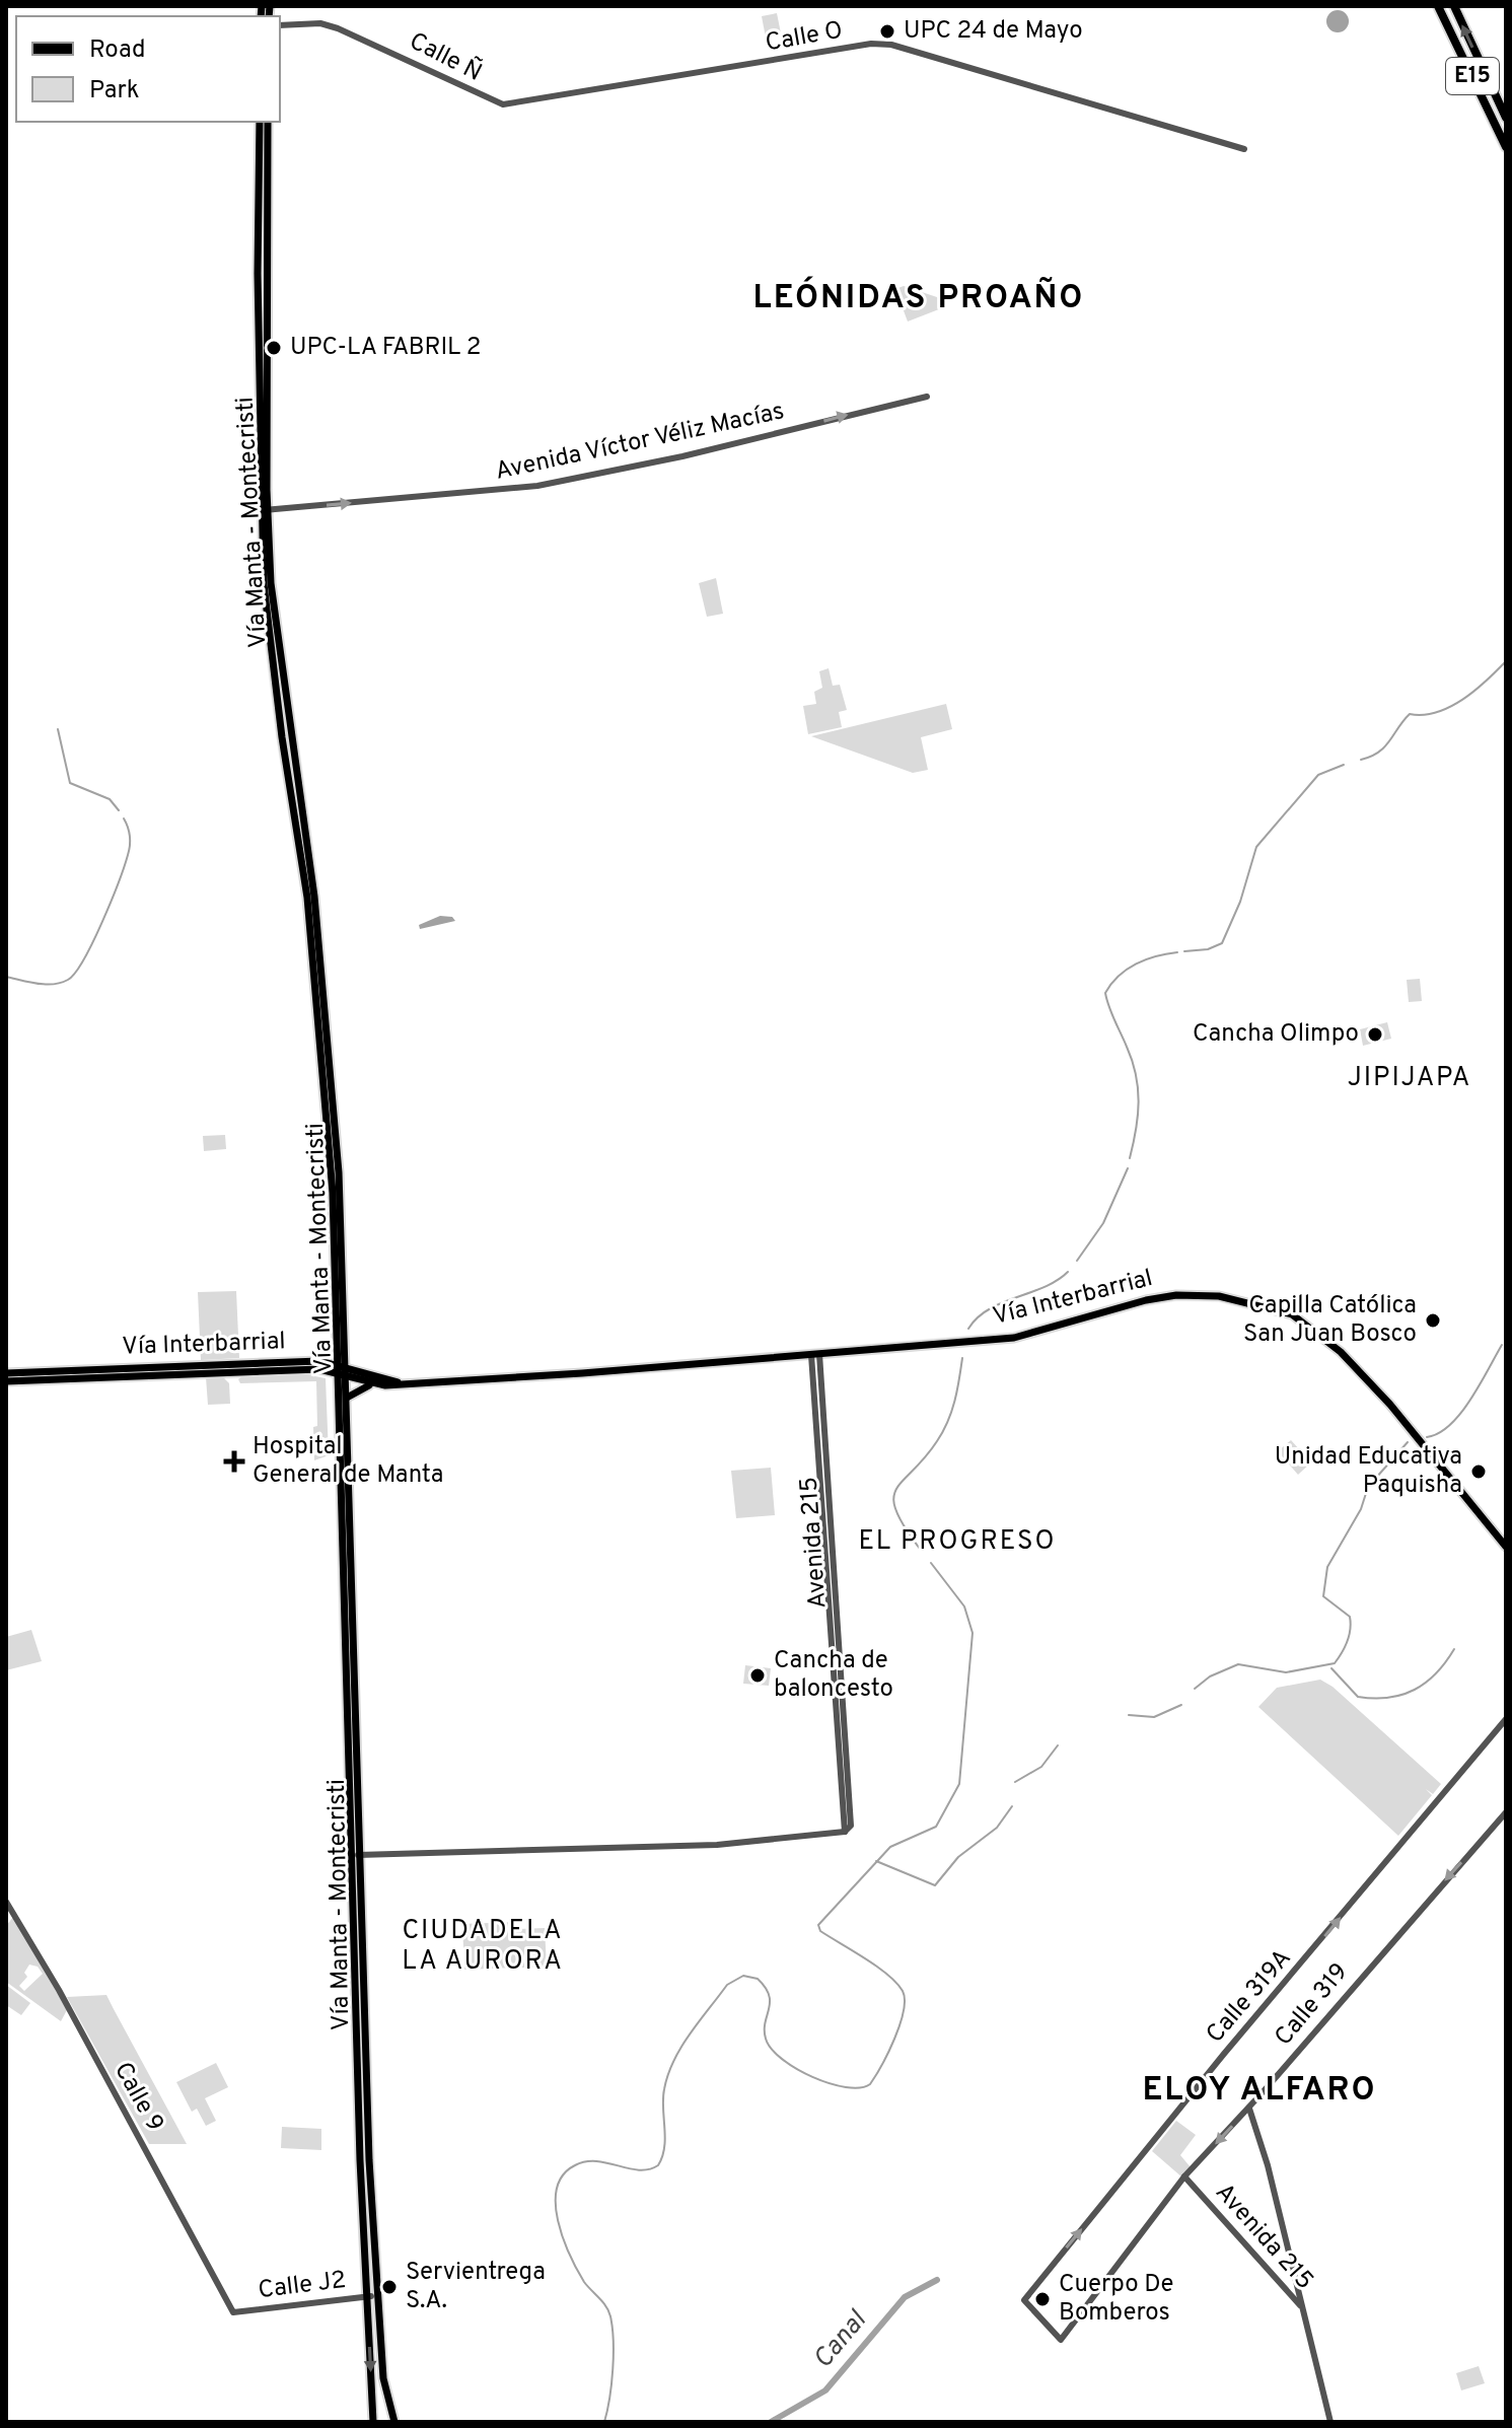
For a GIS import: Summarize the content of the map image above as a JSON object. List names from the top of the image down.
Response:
{
  "streets": {
    "highway": ["E15"],
    "main road": ["Vía Manta - Montecristi", "Vía Interbarrial"],
    "street": [
      "Calle O",
      "Calle Ñ",
      "Avenida Víctor Véliz Macías",
      "Avenida 215",
      "Calle 319A",
      "Calle 319",
      "Calle 9",
      "Calle J2"
    ]
  },
  "crossings": [
    ["Calle O", "Calle Ñ"],
    ["Avenida Víctor Véliz Macías", "Vía Manta - Montecristi"],
    ["Vía Manta - Montecristi", "Vía Interbarrial"],
    ["Vía Manta - Montecristi", "Avenida 215"],
    ["Vía Manta - Montecristi", "Calle J2"],
    ["Vía Interbarrial", "Avenida 215"],
    ["Avenida 215", "Calle 319"],
    ["Calle 319A", "Calle 319"],
    ["Calle 9", "Calle J2"]
  ],
  "one_way": ["Avenida Víctor Véliz Macías", "Calle 319A", "Calle 319"],
  "districts": [
    "LEÓNIDAS PROAÑO",
    "JIPIJAPA",
    "EL PROGRESO",
    "CIUDADELA LA AURORA",
    "ELOY ALFARO"
  ],
  "water": ["Canal"],
  "places": {
    "other": [
      "UPC 24 de Mayo",
      "UPC-LA FABRIL 2",
      "Cancha Olimpo",
      "Capilla Católica San Juan Bosco",
      "Unidad Educativa Paquisha",
      "Cancha de baloncesto",
      "Servientrega S.A.",
      "Cuerpo De Bomberos"
    ],
    "health": ["Hospital General de Manta"]
  },
  "legend": ["Road", "Park"]
}
